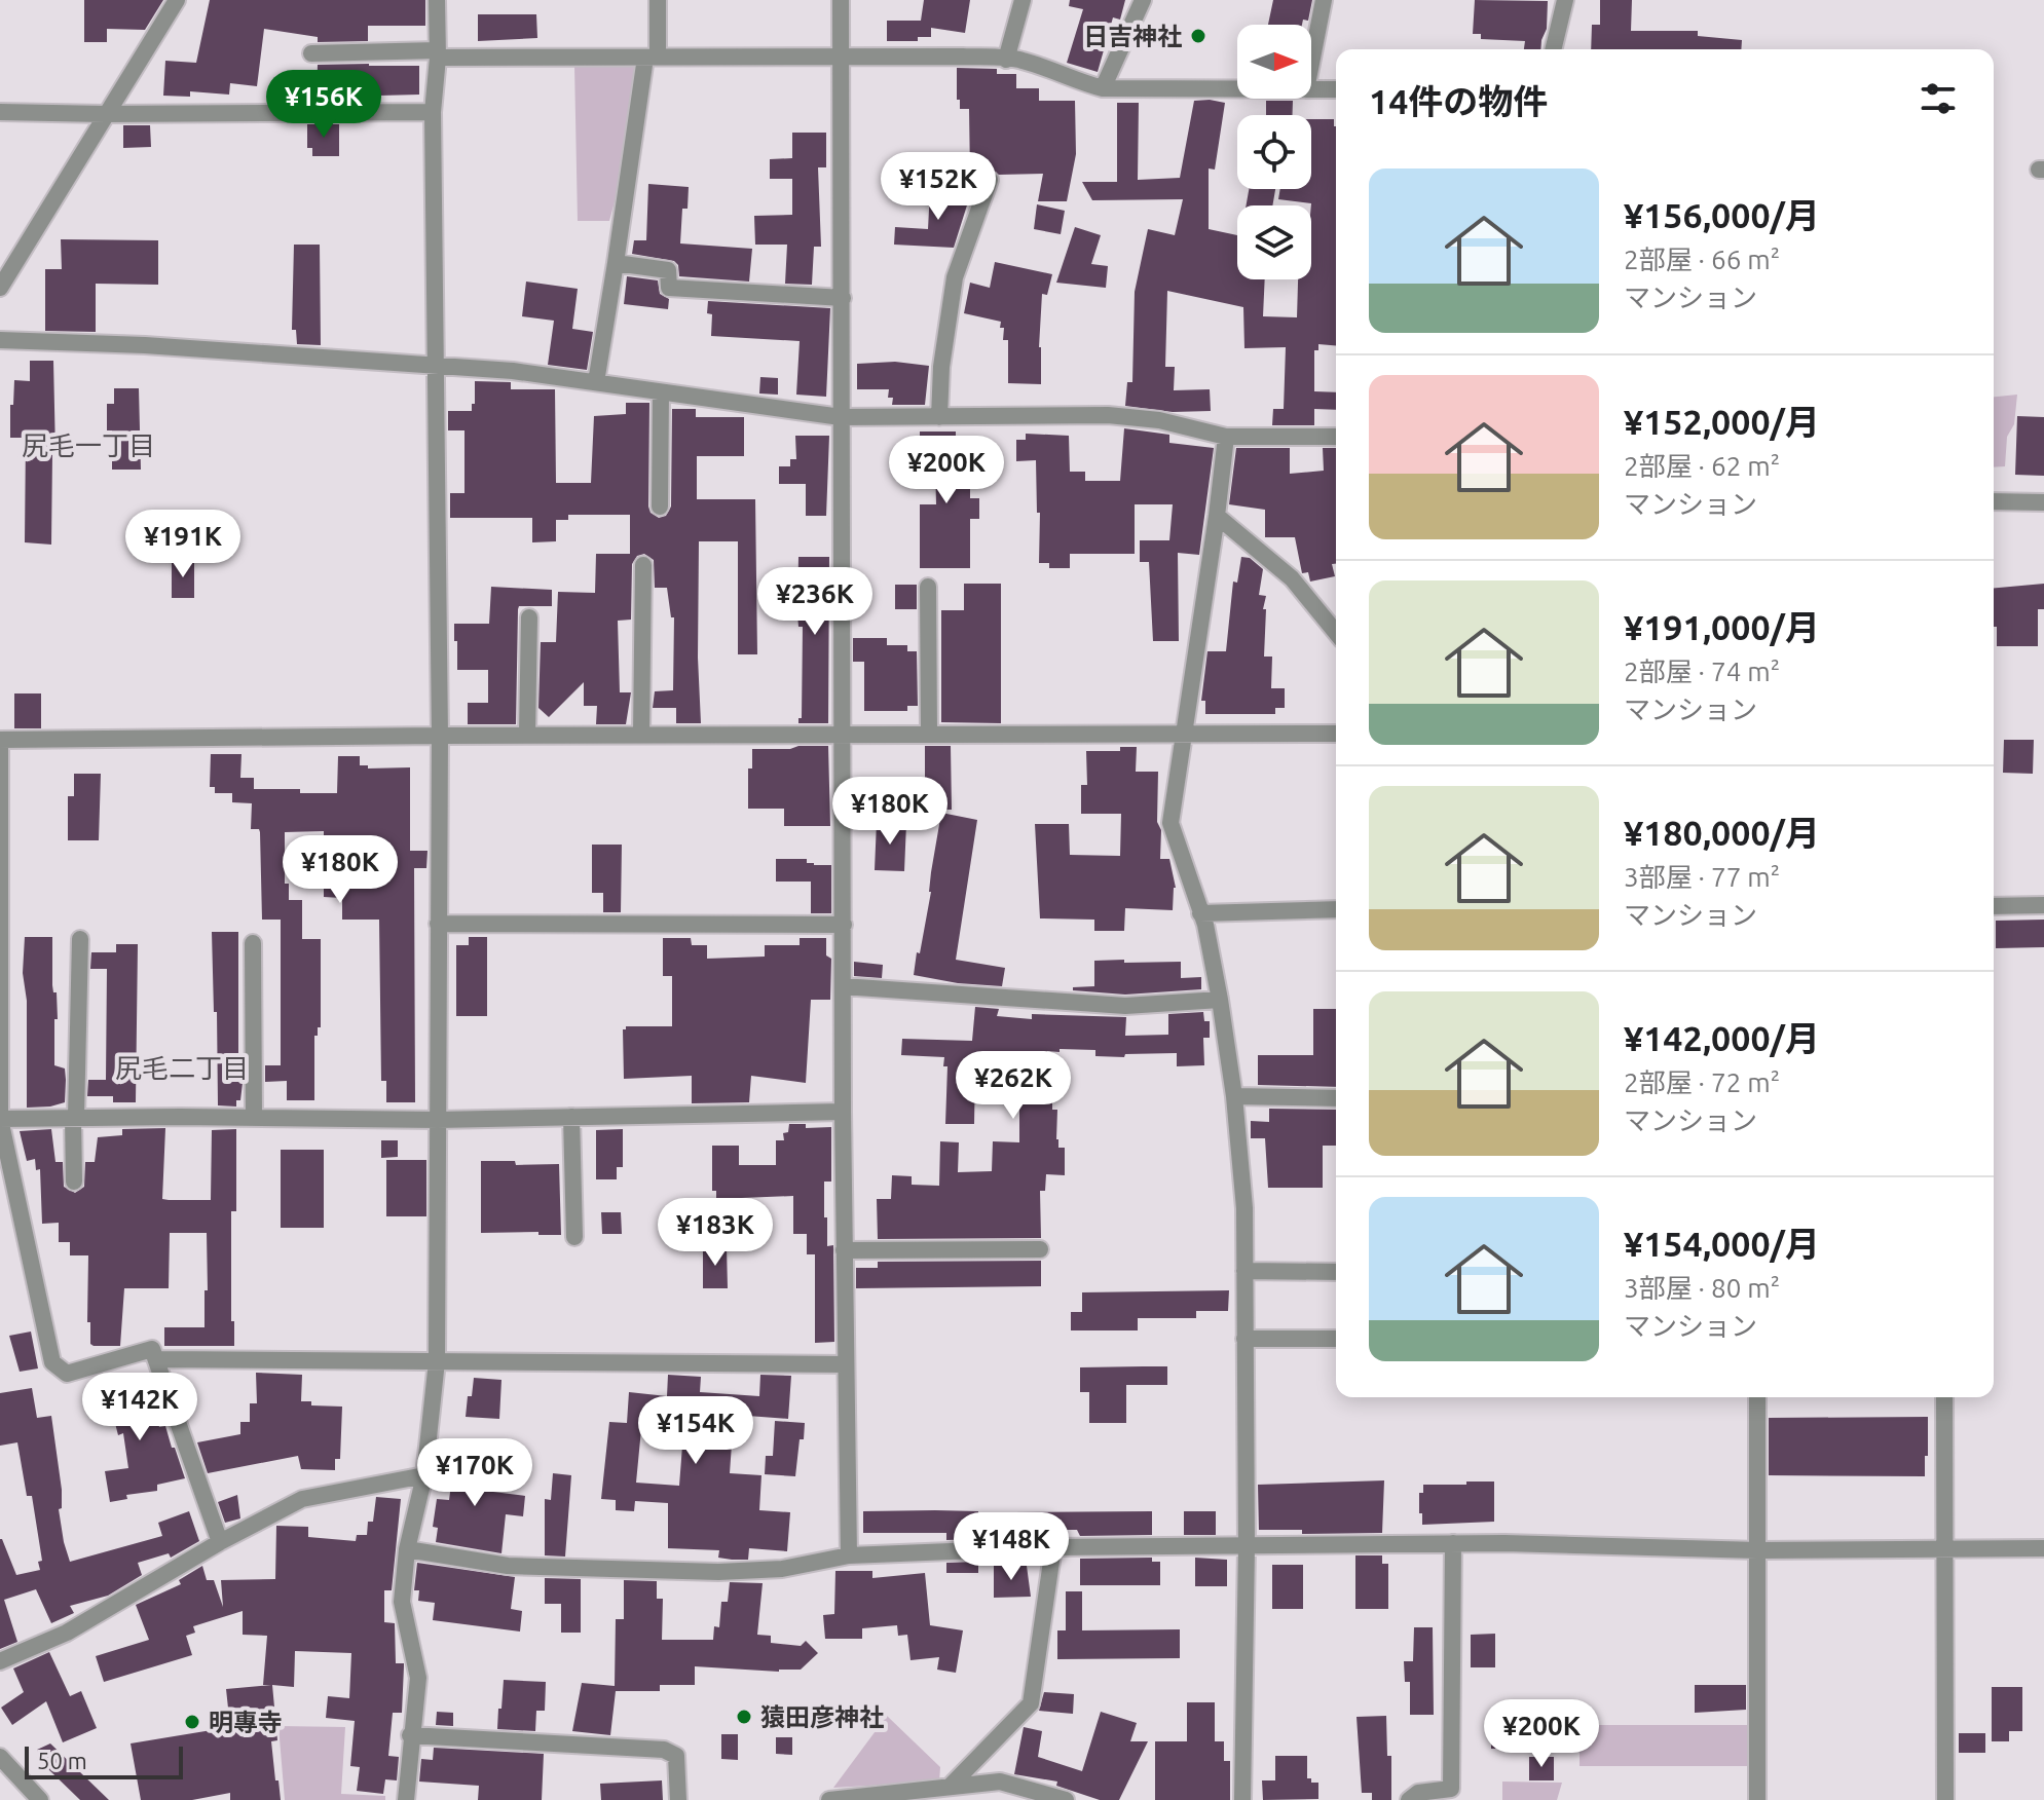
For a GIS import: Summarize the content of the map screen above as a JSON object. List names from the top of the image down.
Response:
{
  "districts": ["尻毛一丁目", "尻毛二丁目"],
  "places": ["日吉神社", "猿田彦神社", "明專寺"],
  "scale_bar": "50 m",
  "north": "right",
  "page": {
    "heading": "14件の物件",
    "price": [
      "¥156K",
      "¥152K",
      "¥200K",
      "¥191K",
      "¥236K",
      "¥180K",
      "¥180K",
      "¥262K",
      "¥183K",
      "¥142K",
      "¥154K",
      "¥170K",
      "¥148K",
      "¥200K"
    ],
    "list": [
      {
        "name": "¥156,000/月",
        "note": "2部屋 · 66 m² · マンション"
      },
      {
        "name": "¥152,000/月",
        "note": "2部屋 · 62 m² · マンション"
      },
      {
        "name": "¥191,000/月",
        "note": "2部屋 · 74 m² · マンション"
      },
      {
        "name": "¥180,000/月",
        "note": "3部屋 · 77 m² · マンション"
      },
      {
        "name": "¥142,000/月",
        "note": "2部屋 · 72 m² · マンション"
      },
      {
        "name": "¥154,000/月",
        "note": "3部屋 · 80 m² · マンション"
      }
    ],
    "scale": "50 m"
  }
}
